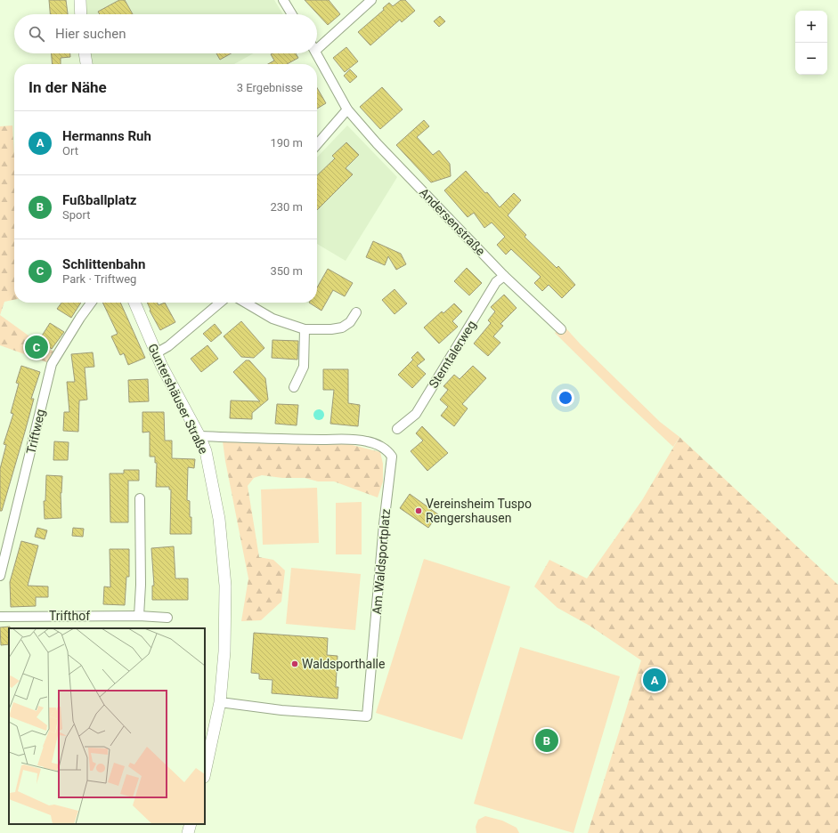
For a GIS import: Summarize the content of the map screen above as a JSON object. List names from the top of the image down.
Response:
{
  "streets": {
    "street": [
      "Andersenstraße",
      "Sterntalerweg",
      "Guntershäuser Straße",
      "Triftweg",
      "Am Waldsportplatz",
      "Trifthof"
    ]
  },
  "crossings": [
    ["Andersenstraße", "Sterntalerweg"],
    ["Guntershäuser Straße", "Am Waldsportplatz"]
  ],
  "places": ["Vereinsheim Tuspo Rengershausen", "Waldsporthalle"],
  "page": {
    "map_buttons": ["+", "−"],
    "search": "Hier suchen",
    "heading": ["In der Nähe", "3 Ergebnisse"],
    "list": [
      {
        "mark": "A",
        "name": "Hermanns Ruh",
        "note": "Ort",
        "value": "190 m"
      },
      {
        "mark": "B",
        "name": "Fußballplatz",
        "note": "Sport",
        "value": "230 m"
      },
      {
        "mark": "C",
        "name": "Schlittenbahn",
        "note": "Park · Triftweg",
        "value": "350 m"
      }
    ],
    "pins": ["C", "A", "B"]
  }
}
